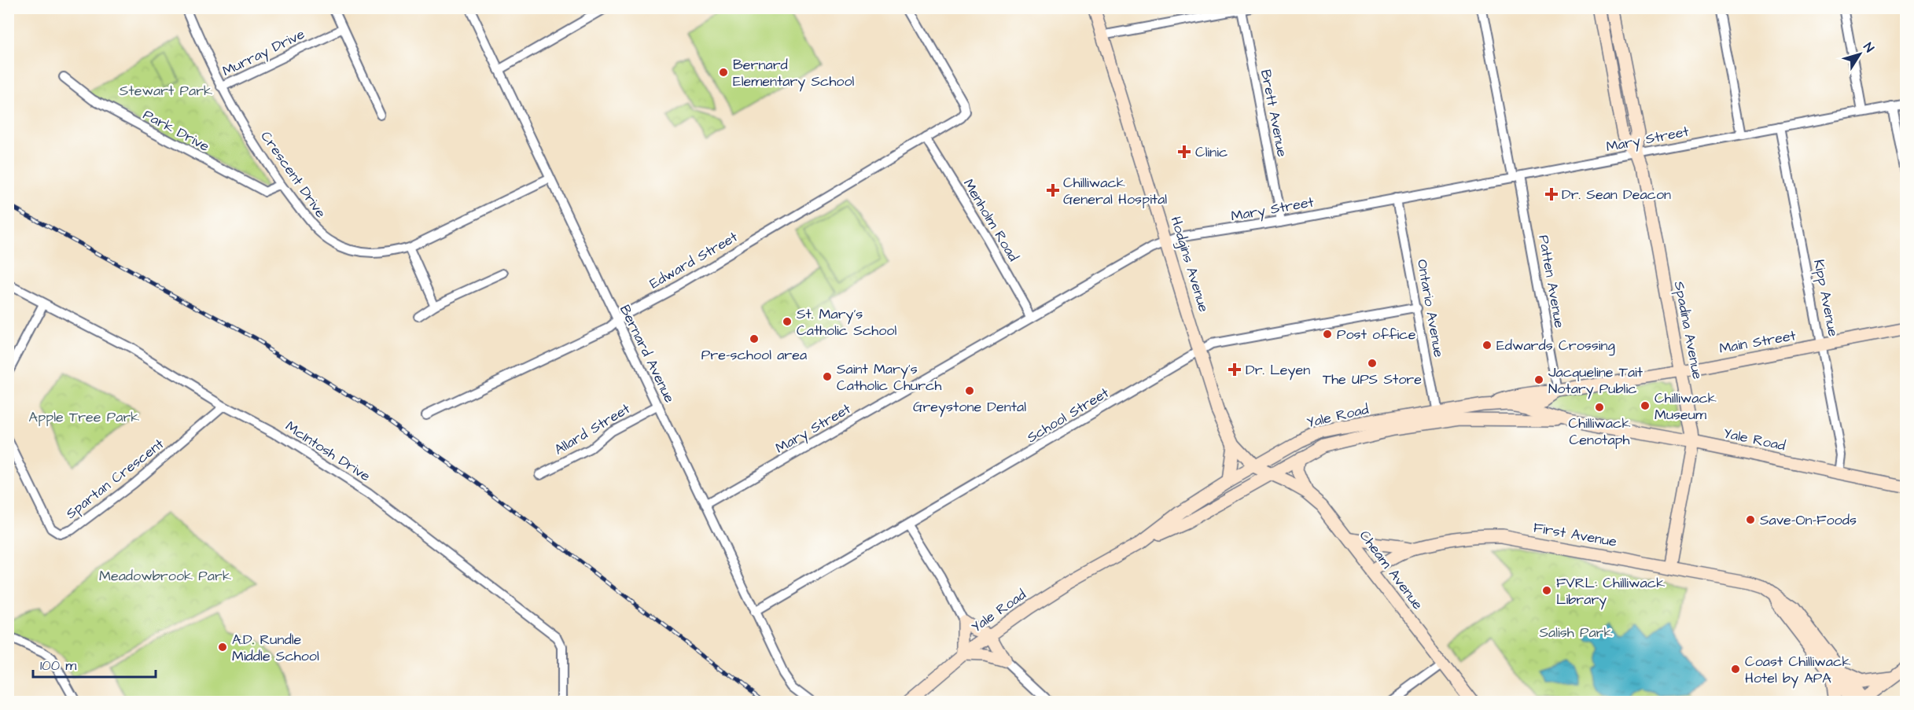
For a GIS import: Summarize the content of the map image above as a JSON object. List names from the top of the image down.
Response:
{
  "streets": {
    "main road": [
      "Hodgins Avenue",
      "Spadina Avenue",
      "Main Street",
      "Yale Road",
      "First Avenue",
      "Cheam Avenue"
    ],
    "street": [
      "Murray Drive",
      "Brett Avenue",
      "Park Drive",
      "Mary Street",
      "Crescent Drive",
      "Menholm Road",
      "Edward Street",
      "Patten Avenue",
      "Kipp Avenue",
      "Ontario Avenue",
      "Bernard Avenue",
      "School Street",
      "Allard Street",
      "McIntosh Drive",
      "Spartan Crescent"
    ]
  },
  "crossings": [
    ["Murray Drive", "Crescent Drive"],
    ["Brett Avenue", "Mary Street"],
    ["Park Drive", "Crescent Drive"],
    ["Mary Street", "Menholm Road"],
    ["Mary Street", "Hodgins Avenue"],
    ["Mary Street", "Patten Avenue"],
    ["Mary Street", "Kipp Avenue"],
    ["Mary Street", "Ontario Avenue"],
    ["Mary Street", "Spadina Avenue"],
    ["Mary Street", "Bernard Avenue"],
    ["Crescent Drive", "Bernard Avenue"],
    ["Menholm Road", "Edward Street"],
    ["Edward Street", "Bernard Avenue"],
    ["Hodgins Avenue", "School Street"],
    ["Hodgins Avenue", "Yale Road"],
    ["Hodgins Avenue", "Cheam Avenue"],
    ["Patten Avenue", "Main Street"],
    ["Kipp Avenue", "Main Street"],
    ["Kipp Avenue", "Yale Road"],
    ["Ontario Avenue", "School Street"],
    ["Ontario Avenue", "Yale Road"],
    ["Spadina Avenue", "Main Street"],
    ["Spadina Avenue", "Yale Road"],
    ["Spadina Avenue", "First Avenue"],
    ["Main Street", "Yale Road"],
    ["Bernard Avenue", "School Street"],
    ["Bernard Avenue", "Allard Street"],
    ["Yale Road", "Cheam Avenue"],
    ["McIntosh Drive", "Spartan Crescent"],
    ["First Avenue", "Cheam Avenue"]
  ],
  "parks": [
    "Stewart Park",
    "Apple Tree Park",
    "Meadowbrook Park",
    "Salish Park"
  ],
  "places": {
    "other": [
      "Bernard Elementary School",
      "St. Mary's Catholic School",
      "Post office",
      "Pre-school area",
      "Edwards Crossing",
      "The UPS Store",
      "Saint Mary's Catholic Church",
      "Jacqueline Tait Notary Public",
      "Greystone Dental",
      "Chilliwack Museum",
      "Chilliwack Cenotaph",
      "Save-On-Foods",
      "FVRL: Chilliwack Library",
      "A.D. Rundle Middle School",
      "Coast Chilliwack Hotel by APA"
    ],
    "health": [
      "Clinic",
      "Chilliwack General Hospital",
      "Dr. Sean Deacon",
      "Dr. Leyen"
    ]
  },
  "scale_bar": "100 m",
  "north": "top right"
}
